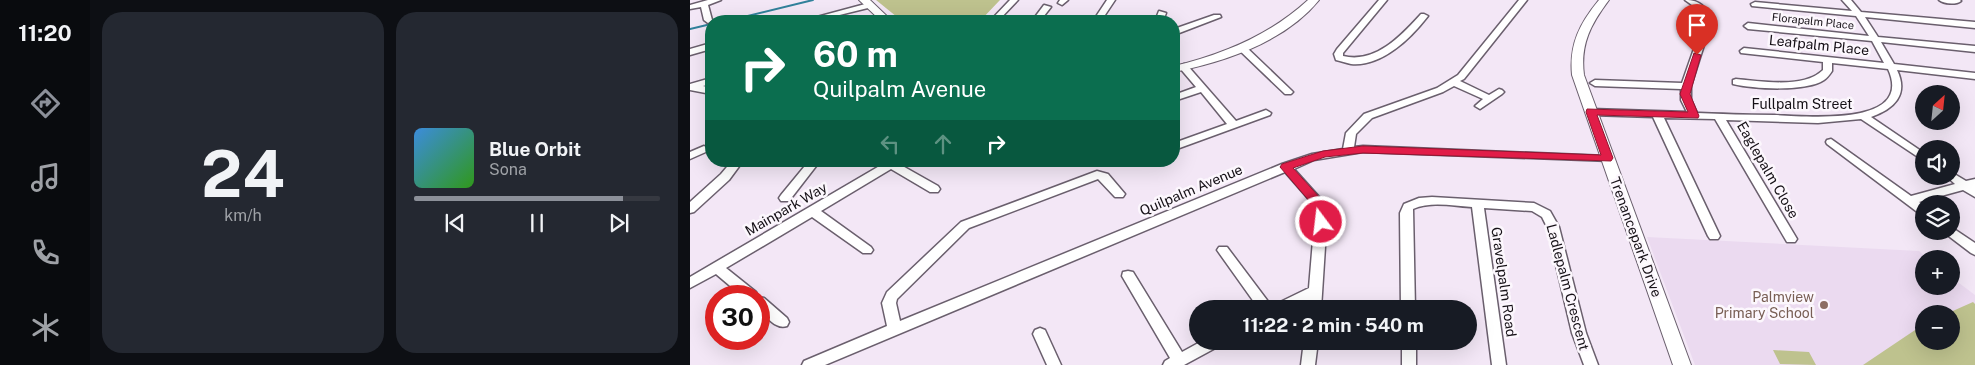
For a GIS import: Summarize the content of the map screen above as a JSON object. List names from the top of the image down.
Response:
{
  "streets": {
    "street": [
      "Florapalm Place",
      "Leafpalm Place",
      "Fullpalm Street",
      "Eaglepalm Close",
      "Quilpalm Avenue",
      "Mainpark Way",
      "Trenancepark Drive",
      "Gravelpalm Road",
      "Ladlepalm Crescent"
    ]
  },
  "crossings": [
    ["Florapalm Place", "Fullpalm Street"],
    ["Leafpalm Place", "Fullpalm Street"],
    ["Fullpalm Street", "Eaglepalm Close"],
    ["Fullpalm Street", "Trenancepark Drive"],
    ["Quilpalm Avenue", "Trenancepark Drive"],
    ["Gravelpalm Road", "Ladlepalm Crescent"]
  ],
  "places": ["Palmview Primary School"],
  "north": "top right",
  "page": {
    "tabs": "11:20",
    "tile": ["24", "km/h"],
    "turn": ["60 m", "Quilpalm Avenue"],
    "map_buttons": ["+", "−"],
    "song": ["Blue Orbit", "Sona"],
    "limit": "30",
    "trip": "11:22 · 2 min · 540 m"
  }
}
